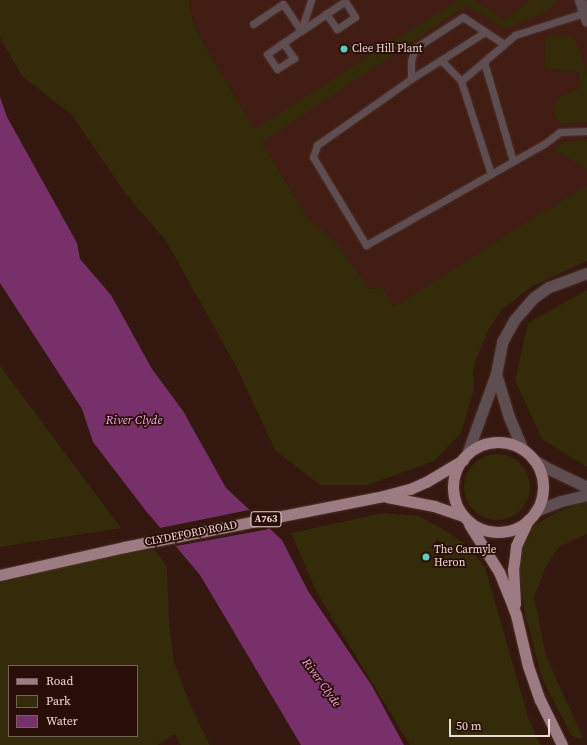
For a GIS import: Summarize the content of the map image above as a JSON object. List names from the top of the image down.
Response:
{
  "streets": {
    "main road": ["A763", "CLYDEFORD ROAD"]
  },
  "water": ["River Clyde"],
  "places": ["Clee Hill Plant", "The Carmyle Heron"],
  "legend": ["Road", "Park", "Water"],
  "scale_bar": "50 m"
}
